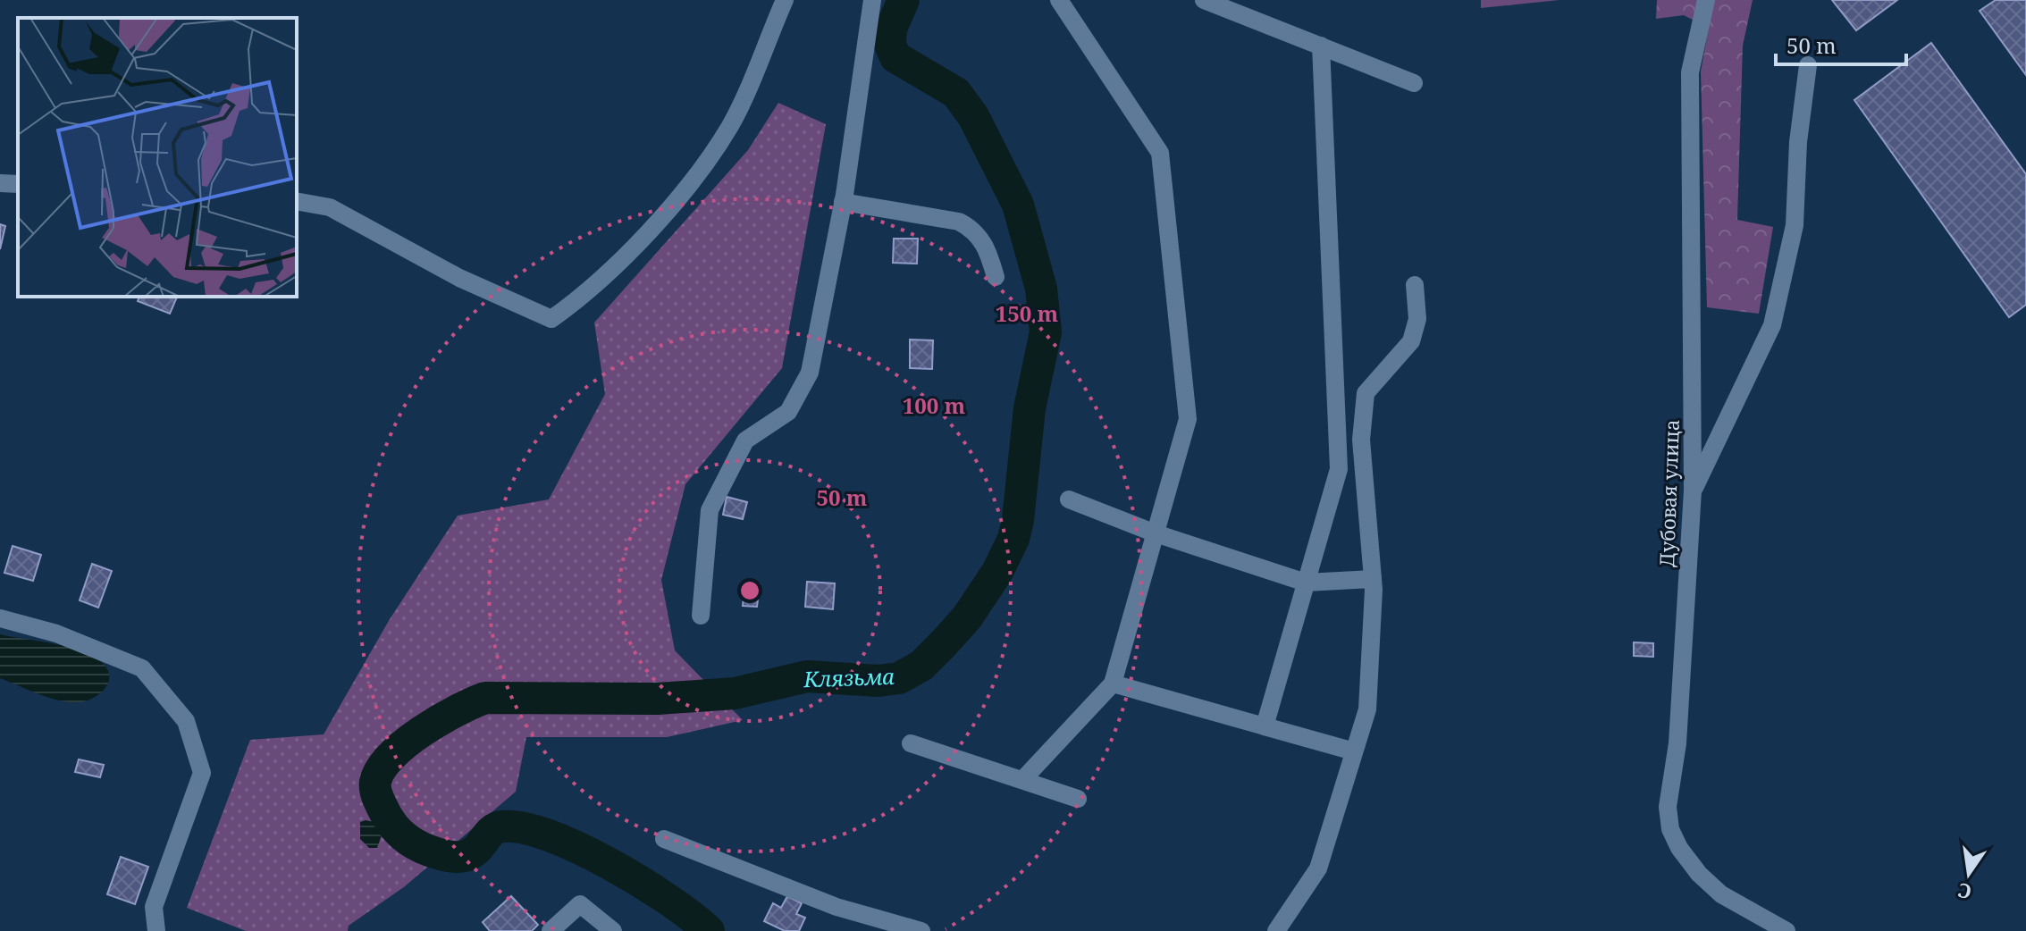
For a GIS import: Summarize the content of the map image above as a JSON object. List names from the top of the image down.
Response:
{
  "streets": {
    "street": ["Дубовая улица"]
  },
  "water": ["Клязьма"],
  "scale_bar": "50 m",
  "north": "bottom",
  "rings": ["150 m", "100 m", "50 m"]
}
